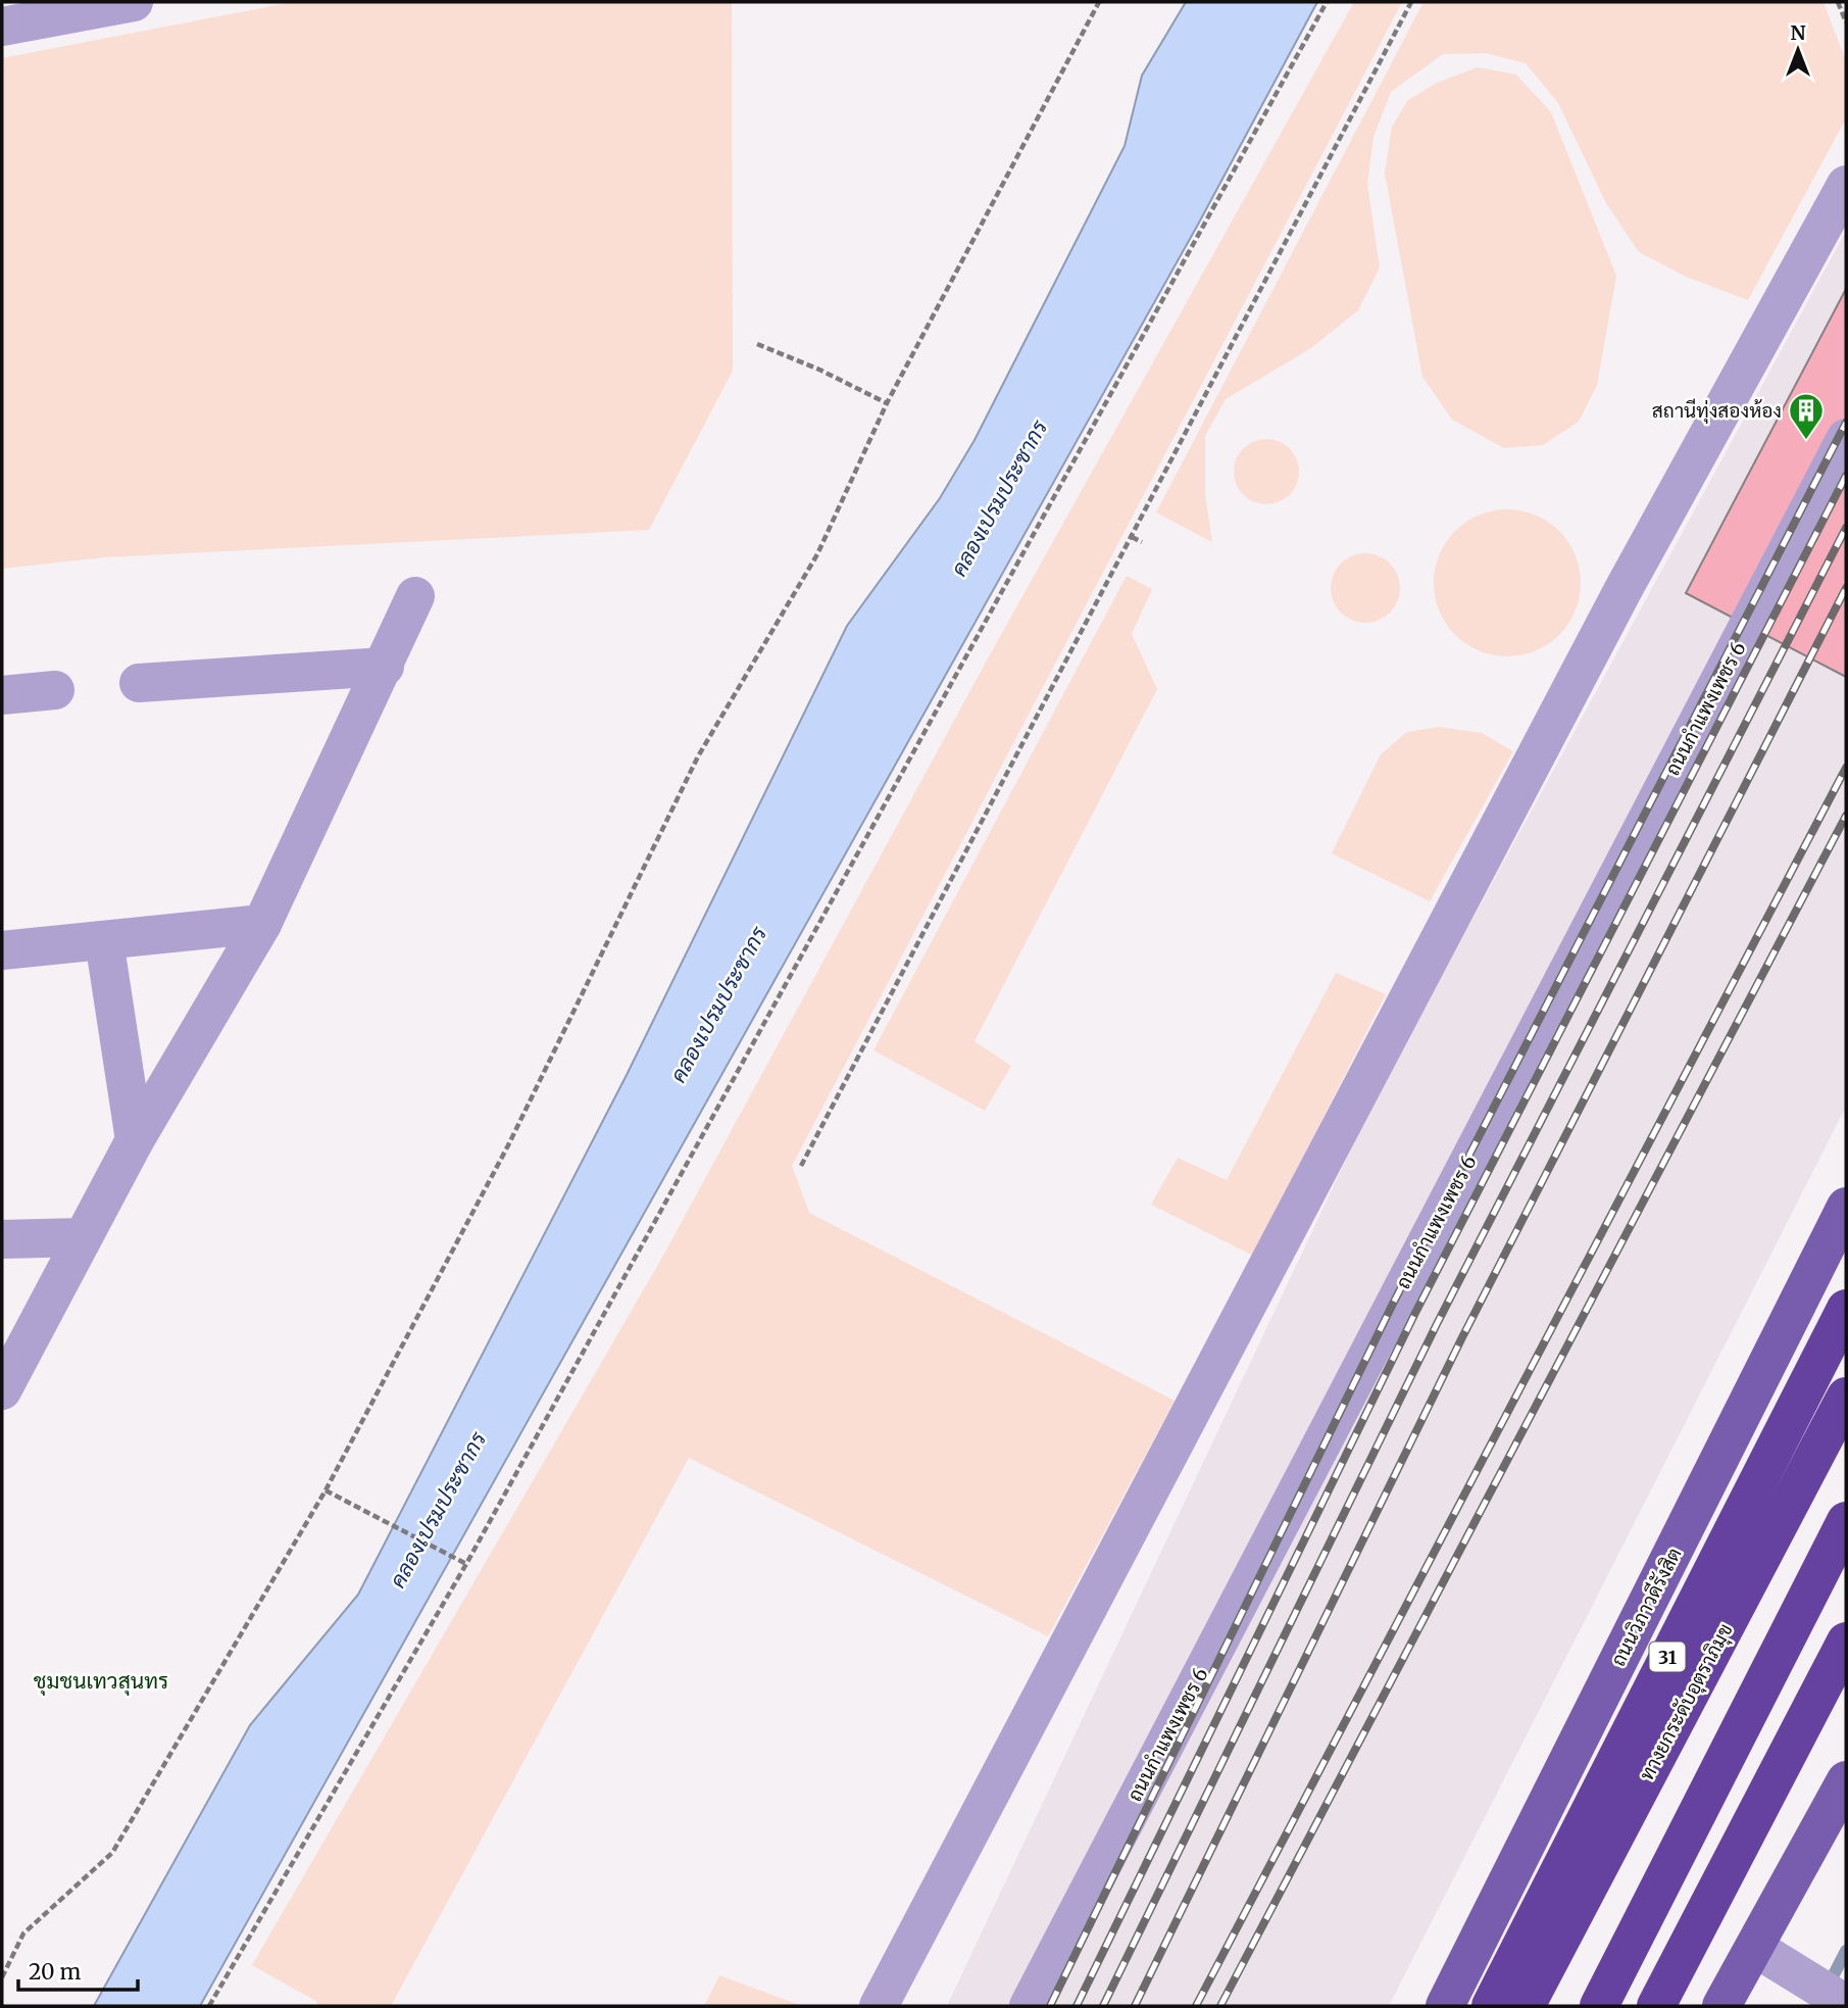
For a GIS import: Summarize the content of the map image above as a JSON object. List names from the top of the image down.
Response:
{
  "streets": {
    "highway": ["31", "ทางยกระดับอุตราภิมุข"],
    "main road": ["ถนนวิภาวดีรังสิต"],
    "street": ["ถนนกำแพงเพชร 6"]
  },
  "districts": ["ชุมชนเทวสุนทร"],
  "water": ["คลองเปรมประชากร"],
  "places": {
    "building": ["สถานีทุ่งสองห้อง"]
  },
  "scale_bar": "20 m",
  "north": "top"
}
